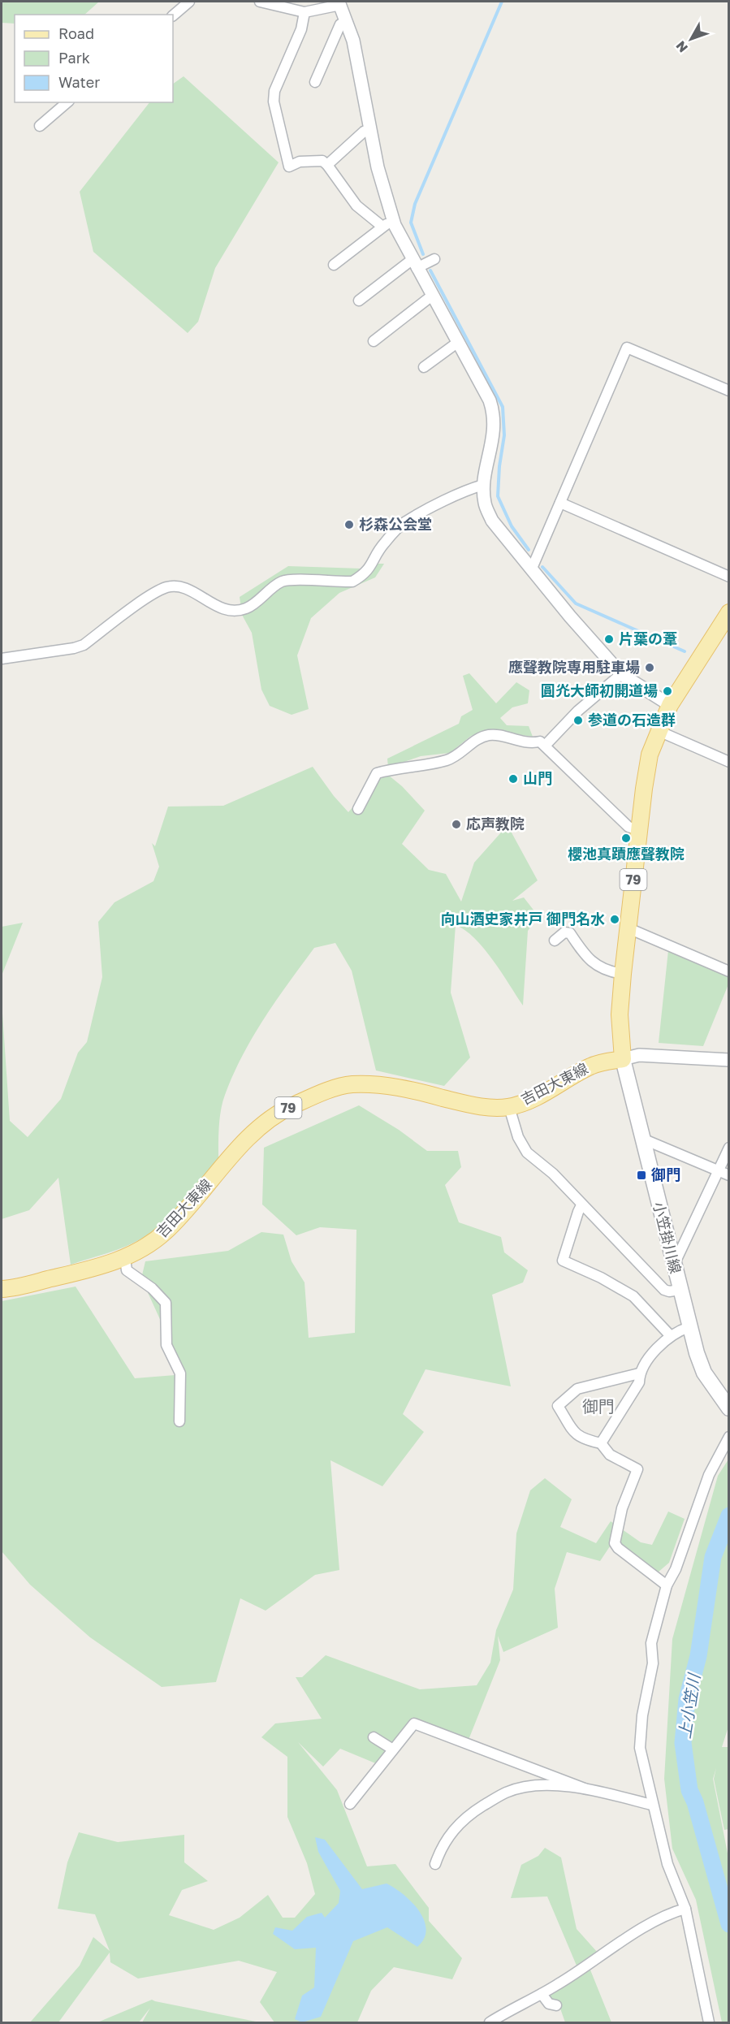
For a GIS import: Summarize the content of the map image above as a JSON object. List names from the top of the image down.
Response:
{
  "streets": {
    "main road": ["79", "吉田大東線", "小笠掛川線"]
  },
  "crossings": [
    ["79", "吉田大東線"],
    ["79", "小笠掛川線"],
    ["吉田大東線", "小笠掛川線"]
  ],
  "districts": ["御門"],
  "water": ["上小笠川"],
  "places": {
    "other": [
      "杉森公会堂",
      "片葉の葦",
      "應聲教院専用駐車場",
      "圓灮大師初開道場",
      "参道の石造群",
      "山門",
      "応声教院",
      "櫻池真蹟應聲教院",
      "向山酒史家井戸 御門名水"
    ],
    "transit": ["御門"]
  },
  "legend": ["Road", "Park", "Water"],
  "north": "bottom left"
}
